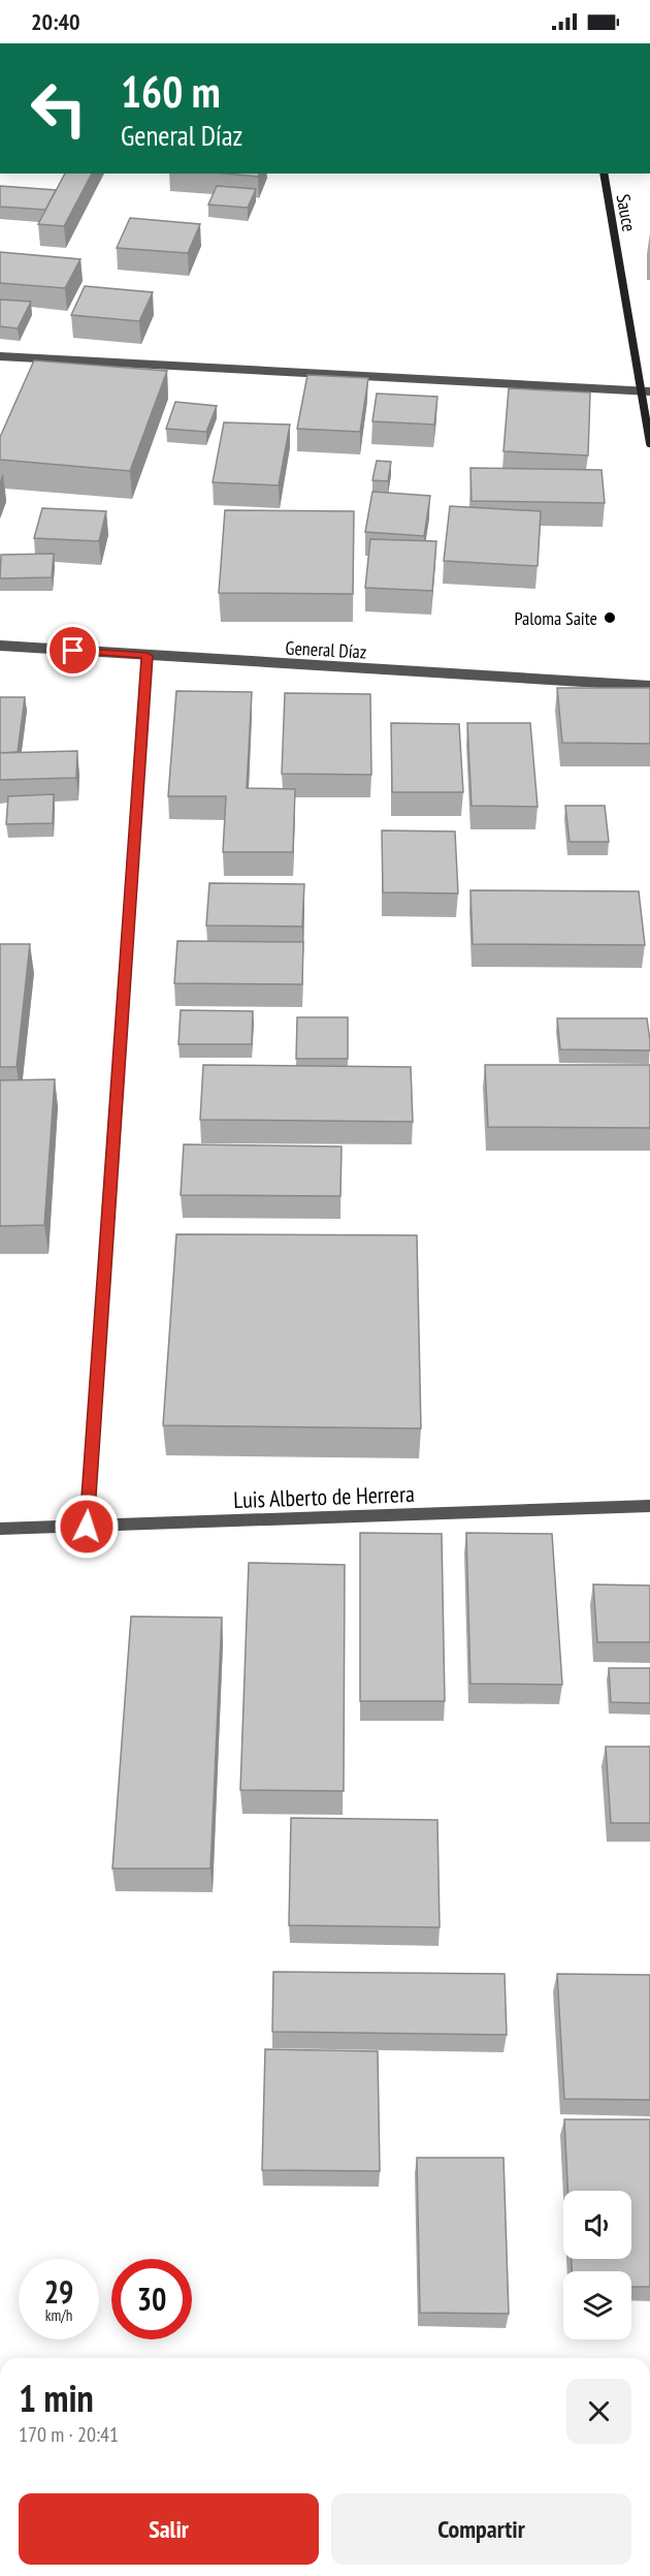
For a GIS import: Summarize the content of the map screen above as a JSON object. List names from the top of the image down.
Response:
{
  "streets": {
    "street": ["Sauce", "General Díaz", "Luis Alberto de Herrera"]
  },
  "places": ["Paloma Saite"],
  "page": {
    "status": "20:40",
    "turn": ["160 m", "General Díaz"],
    "speed": "29 km/h",
    "limit": "30",
    "heading": ["1 min", "170 m · 20:41"],
    "buttons": ["Salir", "Compartir"]
  }
}
